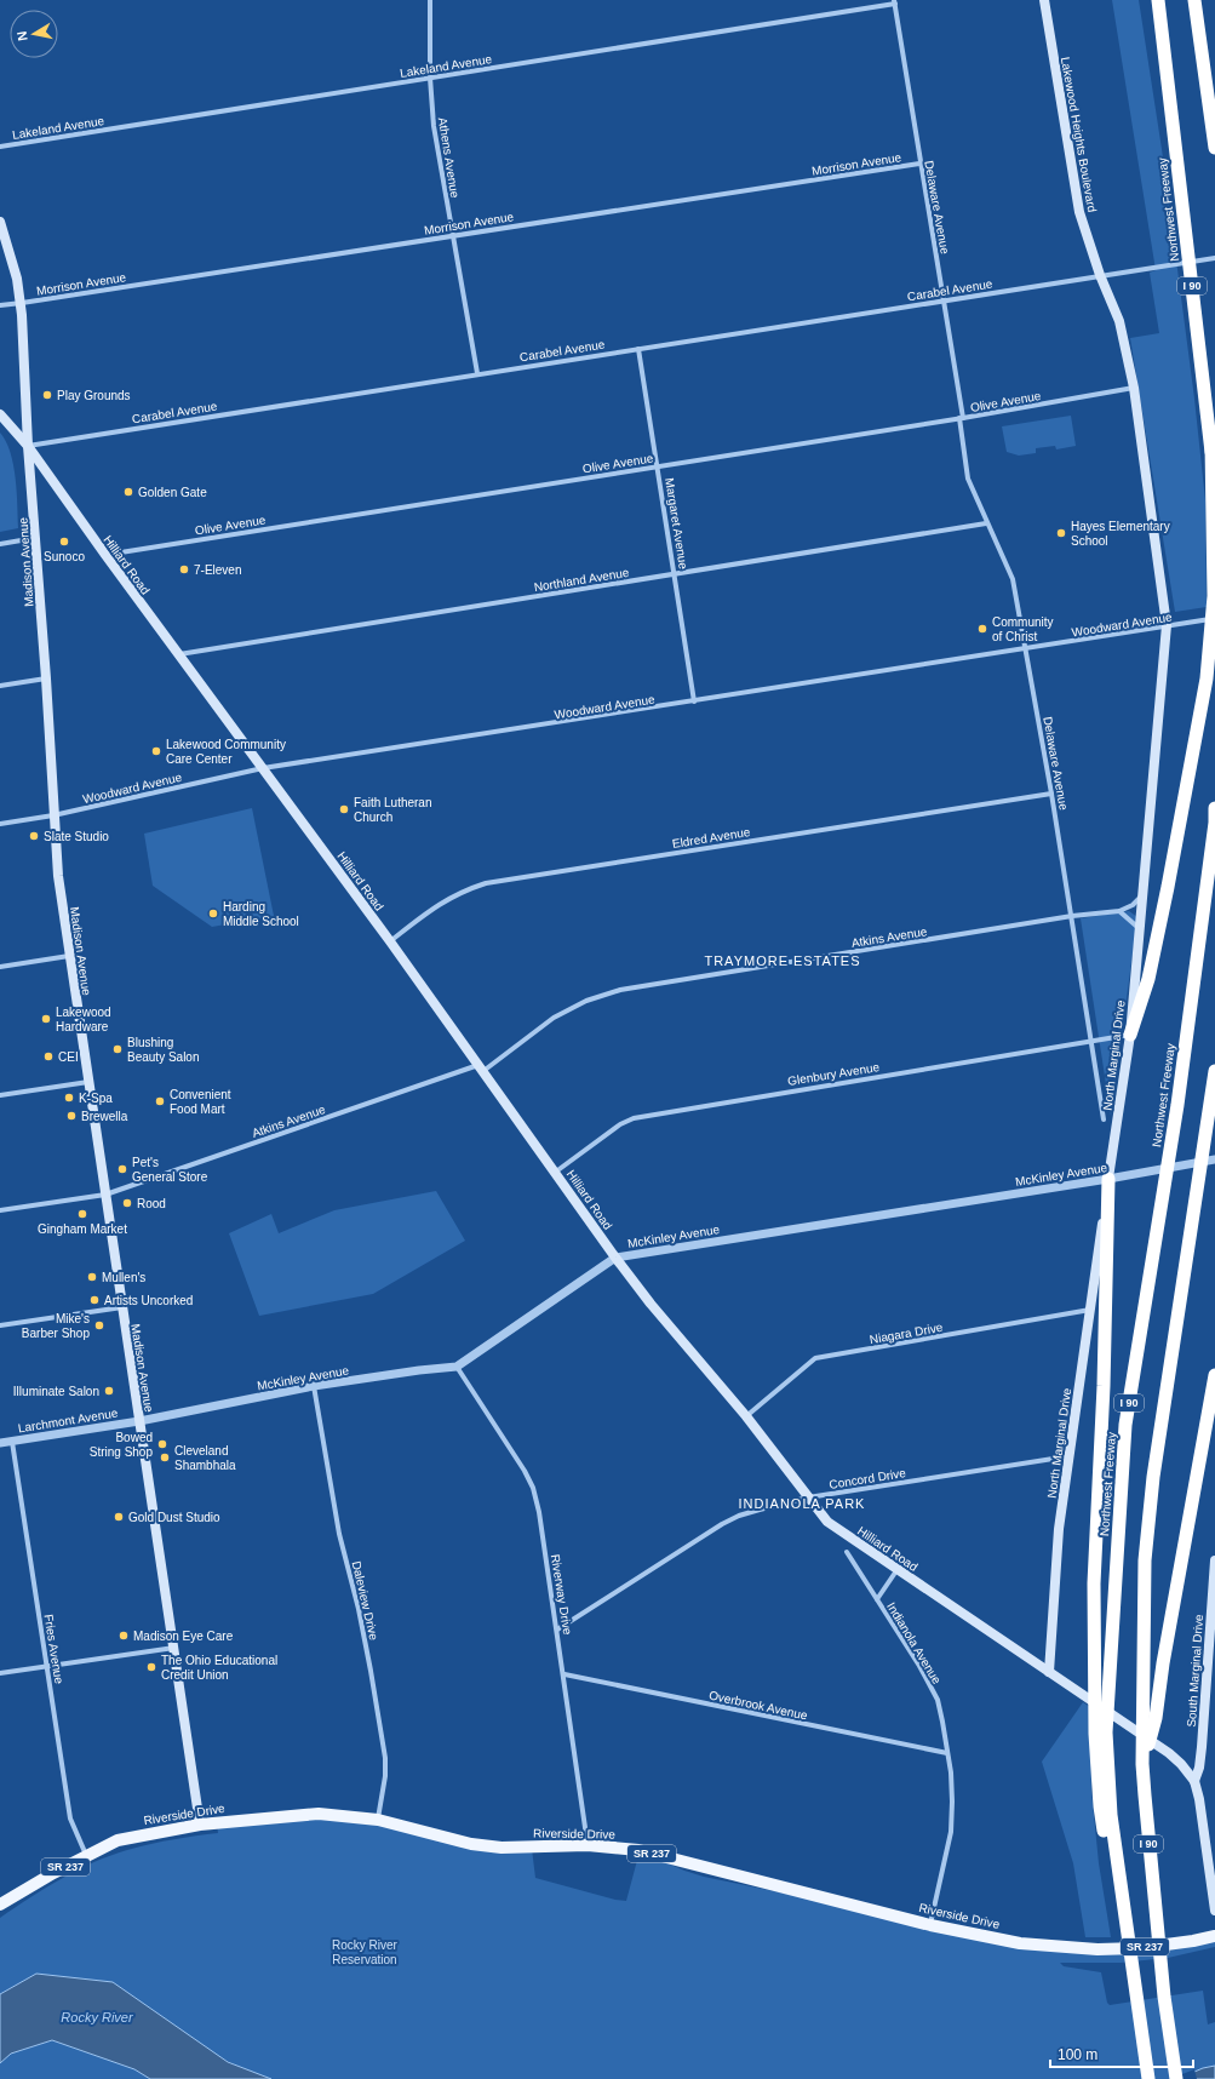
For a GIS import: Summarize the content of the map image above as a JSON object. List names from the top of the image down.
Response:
{
  "streets": {
    "highway": ["Northwest Freeway", "I 90"],
    "main road": [
      "Lakewood Heights Boulevard",
      "Madison Avenue",
      "Hilliard Road",
      "North Marginal Drive",
      "South Marginal Drive",
      "Riverside Drive",
      "SR 237"
    ],
    "street": [
      "Lakeland Avenue",
      "Athens Avenue",
      "Morrison Avenue",
      "Delaware Avenue",
      "Carabel Avenue",
      "Olive Avenue",
      "Margaret Avenue",
      "Northland Avenue",
      "Woodward Avenue",
      "Eldred Avenue",
      "Atkins Avenue",
      "Glenbury Avenue",
      "McKinley Avenue",
      "Niagara Drive",
      "Larchmont Avenue",
      "Concord Drive",
      "Riverway Drive",
      "Daleview Drive",
      "Indianola Avenue",
      "Fries Avenue",
      "Overbrook Avenue"
    ]
  },
  "crossings": [
    ["Lakeland Avenue", "Athens Avenue"],
    ["Lakeland Avenue", "Delaware Avenue"],
    ["Lakewood Heights Boulevard", "Carabel Avenue"],
    ["Lakewood Heights Boulevard", "Olive Avenue"],
    ["Lakewood Heights Boulevard", "North Marginal Drive"],
    ["Athens Avenue", "Morrison Avenue"],
    ["Athens Avenue", "Carabel Avenue"],
    ["Morrison Avenue", "Delaware Avenue"],
    ["Morrison Avenue", "Madison Avenue"],
    ["Delaware Avenue", "Carabel Avenue"],
    ["Delaware Avenue", "Olive Avenue"],
    ["Delaware Avenue", "Northland Avenue"],
    ["Delaware Avenue", "Woodward Avenue"],
    ["Delaware Avenue", "Eldred Avenue"],
    ["Delaware Avenue", "Atkins Avenue"],
    ["Delaware Avenue", "Glenbury Avenue"],
    ["Carabel Avenue", "Margaret Avenue"],
    ["Carabel Avenue", "Madison Avenue"],
    ["Carabel Avenue", "Hilliard Road"],
    ["Olive Avenue", "Margaret Avenue"],
    ["Olive Avenue", "Hilliard Road"],
    ["Margaret Avenue", "Northland Avenue"],
    ["Margaret Avenue", "Woodward Avenue"],
    ["Madison Avenue", "Hilliard Road"],
    ["Madison Avenue", "Woodward Avenue"],
    ["Madison Avenue", "Atkins Avenue"],
    ["Madison Avenue", "McKinley Avenue"],
    ["Madison Avenue", "Larchmont Avenue"],
    ["Madison Avenue", "Riverside Drive"],
    ["Hilliard Road", "Northland Avenue"],
    ["Hilliard Road", "Woodward Avenue"],
    ["Hilliard Road", "Eldred Avenue"],
    ["Hilliard Road", "Atkins Avenue"],
    ["Hilliard Road", "North Marginal Drive"],
    ["Hilliard Road", "Glenbury Avenue"],
    ["Hilliard Road", "McKinley Avenue"],
    ["Hilliard Road", "Niagara Drive"],
    ["Hilliard Road", "Concord Drive"],
    ["Hilliard Road", "Indianola Avenue"],
    ["Hilliard Road", "South Marginal Drive"],
    ["Woodward Avenue", "North Marginal Drive"],
    ["Atkins Avenue", "North Marginal Drive"],
    ["North Marginal Drive", "Glenbury Avenue"],
    ["North Marginal Drive", "McKinley Avenue"],
    ["North Marginal Drive", "Niagara Drive"],
    ["North Marginal Drive", "Concord Drive"],
    ["McKinley Avenue", "Larchmont Avenue"],
    ["McKinley Avenue", "Riverway Drive"],
    ["McKinley Avenue", "Daleview Drive"],
    ["Larchmont Avenue", "Fries Avenue"],
    ["Concord Drive", "Riverway Drive"],
    ["Riverway Drive", "Overbrook Avenue"],
    ["Riverway Drive", "Riverside Drive"],
    ["Daleview Drive", "Riverside Drive"],
    ["Indianola Avenue", "Overbrook Avenue"],
    ["Indianola Avenue", "Riverside Drive"],
    ["Fries Avenue", "Riverside Drive"]
  ],
  "districts": ["TRAYMORE ESTATES", "INDIANOLA PARK"],
  "water": ["Rocky River"],
  "parks": ["Rocky River Reservation"],
  "places": [
    "Play Grounds",
    "Golden Gate",
    "Hayes Elementary School",
    "Sunoco",
    "7-Eleven",
    "Community of Christ",
    "Lakewood Community Care Center",
    "Faith Lutheran Church",
    "Slate Studio",
    "Harding Middle School",
    "Lakewood Hardware",
    "Blushing Beauty Salon",
    "CEI",
    "K-Spa",
    "Convenient Food Mart",
    "Brewella",
    "Pet's General Store",
    "Rood",
    "Gingham Market",
    "Mullen's",
    "Artists Uncorked",
    "Mike's Barber Shop",
    "Illuminate Salon",
    "Bowed String Shop",
    "Cleveland Shambhala",
    "Gold Dust Studio",
    "Madison Eye Care",
    "The Ohio Educational Credit Union"
  ],
  "scale_bar": "100 m",
  "north": "left"
}
